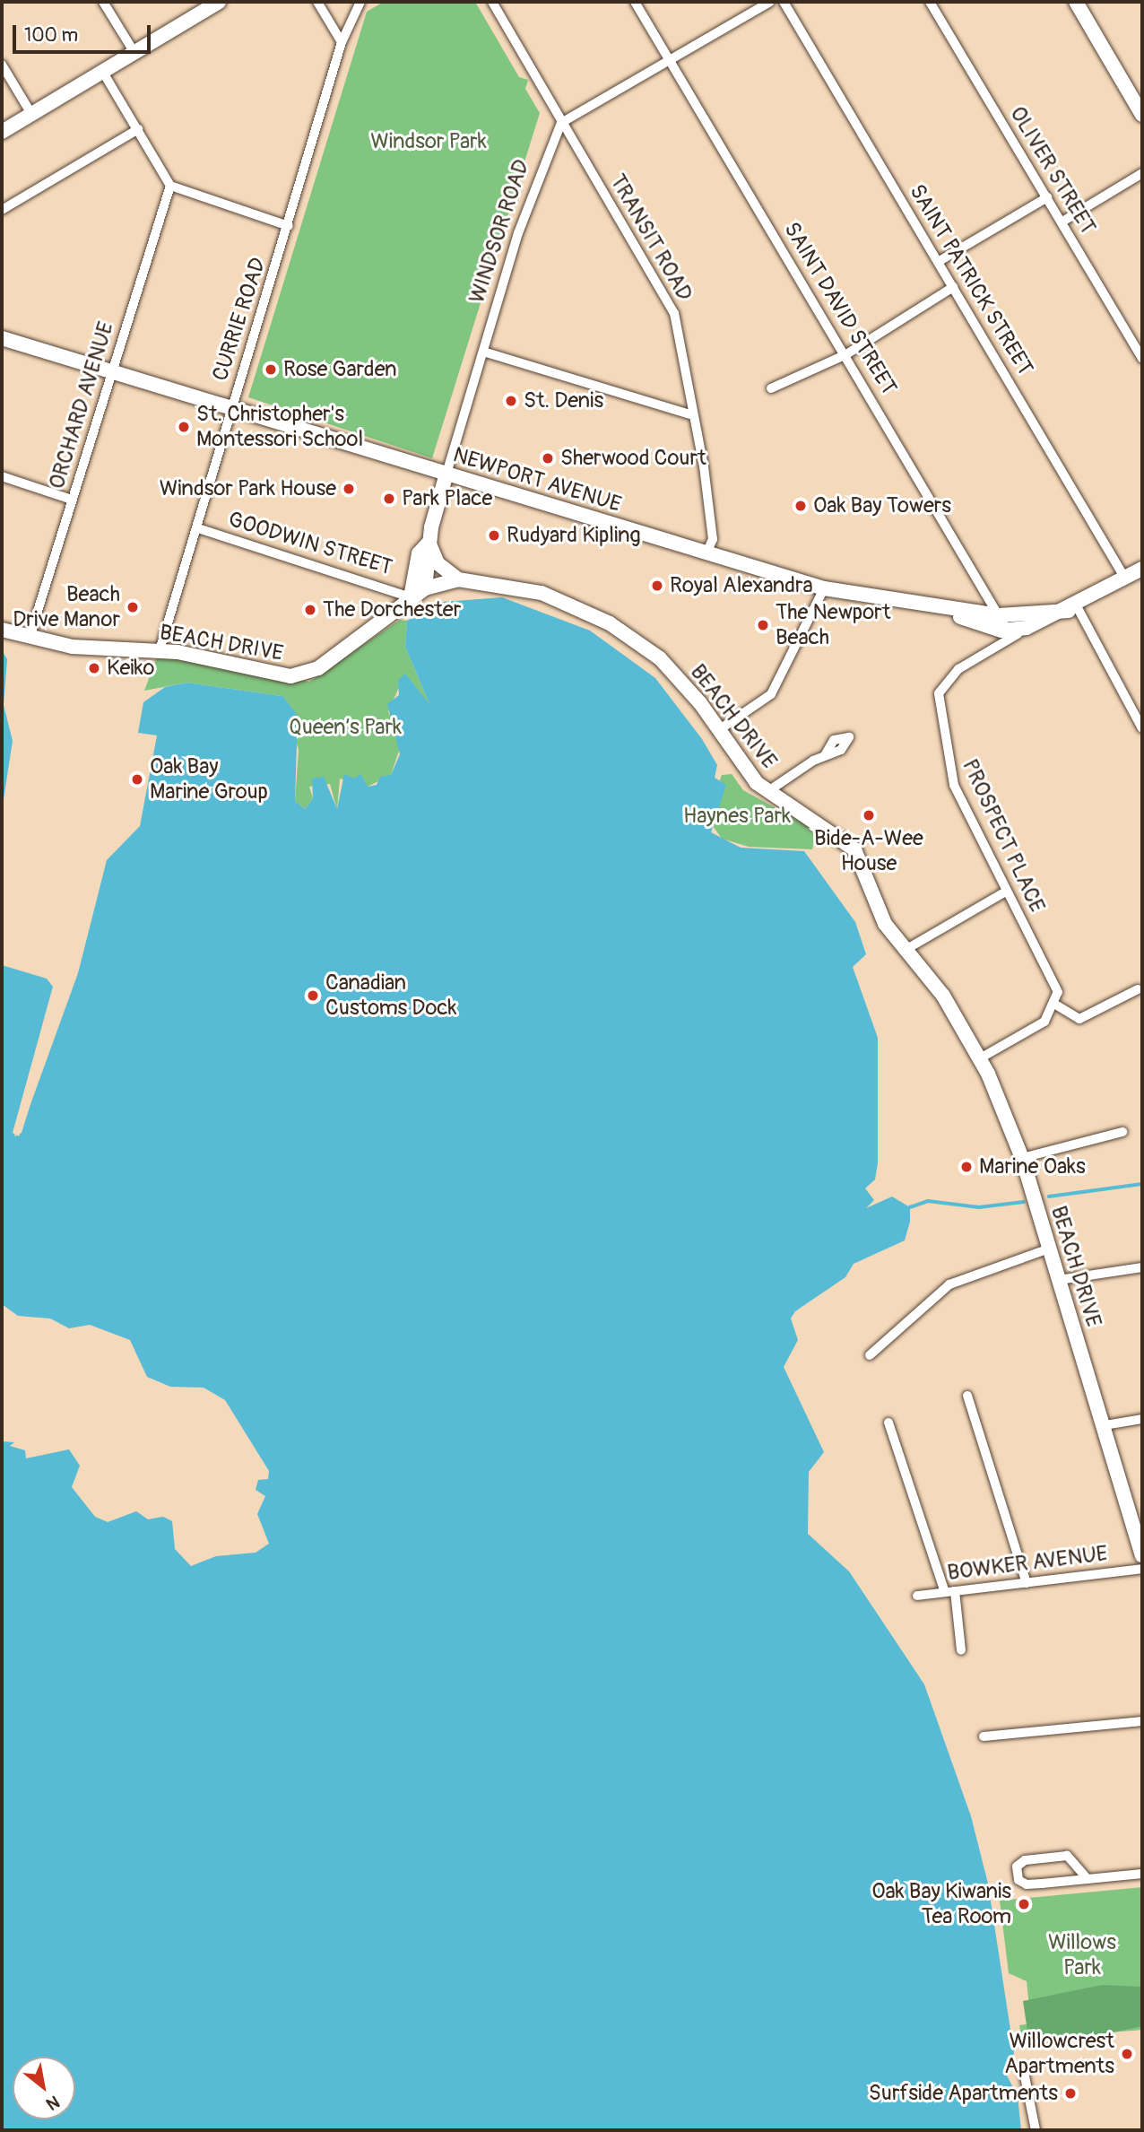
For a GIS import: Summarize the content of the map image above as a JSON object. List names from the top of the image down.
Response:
{
  "streets": {
    "main road": ["WINDSOR ROAD", "NEWPORT AVENUE", "BEACH DRIVE"],
    "street": [
      "OLIVER STREET",
      "TRANSIT ROAD",
      "SAINT PATRICK STREET",
      "SAINT DAVID STREET",
      "CURRIE ROAD",
      "ORCHARD AVENUE",
      "GOODWIN STREET",
      "PROSPECT PLACE",
      "BOWKER AVENUE"
    ]
  },
  "crossings": [
    ["WINDSOR ROAD", "TRANSIT ROAD"],
    ["WINDSOR ROAD", "NEWPORT AVENUE"],
    ["WINDSOR ROAD", "BEACH DRIVE"],
    ["TRANSIT ROAD", "NEWPORT AVENUE"],
    ["SAINT DAVID STREET", "NEWPORT AVENUE"],
    ["SAINT DAVID STREET", "PROSPECT PLACE"],
    ["CURRIE ROAD", "NEWPORT AVENUE"],
    ["CURRIE ROAD", "GOODWIN STREET"],
    ["CURRIE ROAD", "BEACH DRIVE"],
    ["ORCHARD AVENUE", "NEWPORT AVENUE"],
    ["ORCHARD AVENUE", "BEACH DRIVE"],
    ["GOODWIN STREET", "BEACH DRIVE"]
  ],
  "parks": [
    "Windsor Park",
    "Queen’s Park",
    "Haynes Park",
    "Willows Park"
  ],
  "places": [
    "Rose Garden",
    "St. Denis",
    "St. Christopher's Montessori School",
    "Sherwood Court",
    "Windsor Park House",
    "Park Place",
    "Oak Bay Towers",
    "Rudyard Kipling",
    "Royal Alexandra",
    "Beach Drive Manor",
    "The Dorchester",
    "The Newport Beach",
    "Keiko",
    "Oak Bay Marine Group",
    "Bide-A-Wee House",
    "Canadian Customs Dock",
    "Marine Oaks",
    "Oak Bay Kiwanis Tea Room",
    "Willowcrest Apartments",
    "Surfside Apartments"
  ],
  "scale_bar": "100 m",
  "north": "bottom right"
}
